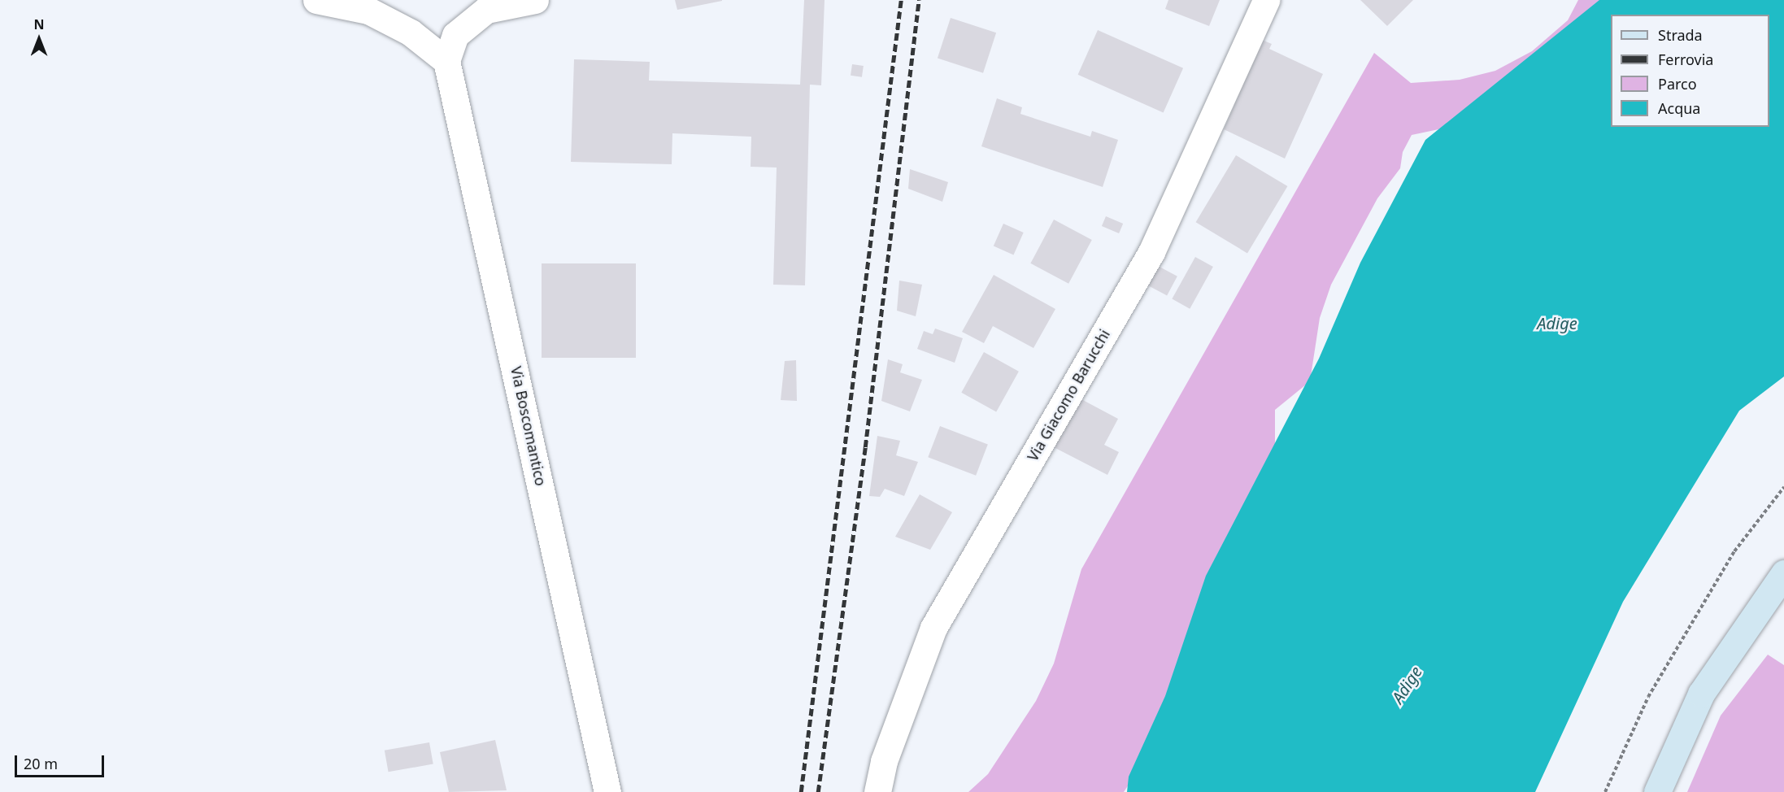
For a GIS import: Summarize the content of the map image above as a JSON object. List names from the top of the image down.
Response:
{
  "streets": {
    "street": ["Via Giacomo Barucchi", "Via Boscomantico"]
  },
  "water": ["Adige"],
  "legend": [
    "Strada",
    "Ferrovia",
    "Parco",
    "Acqua"
  ],
  "scale_bar": "20 m",
  "north": "top"
}
